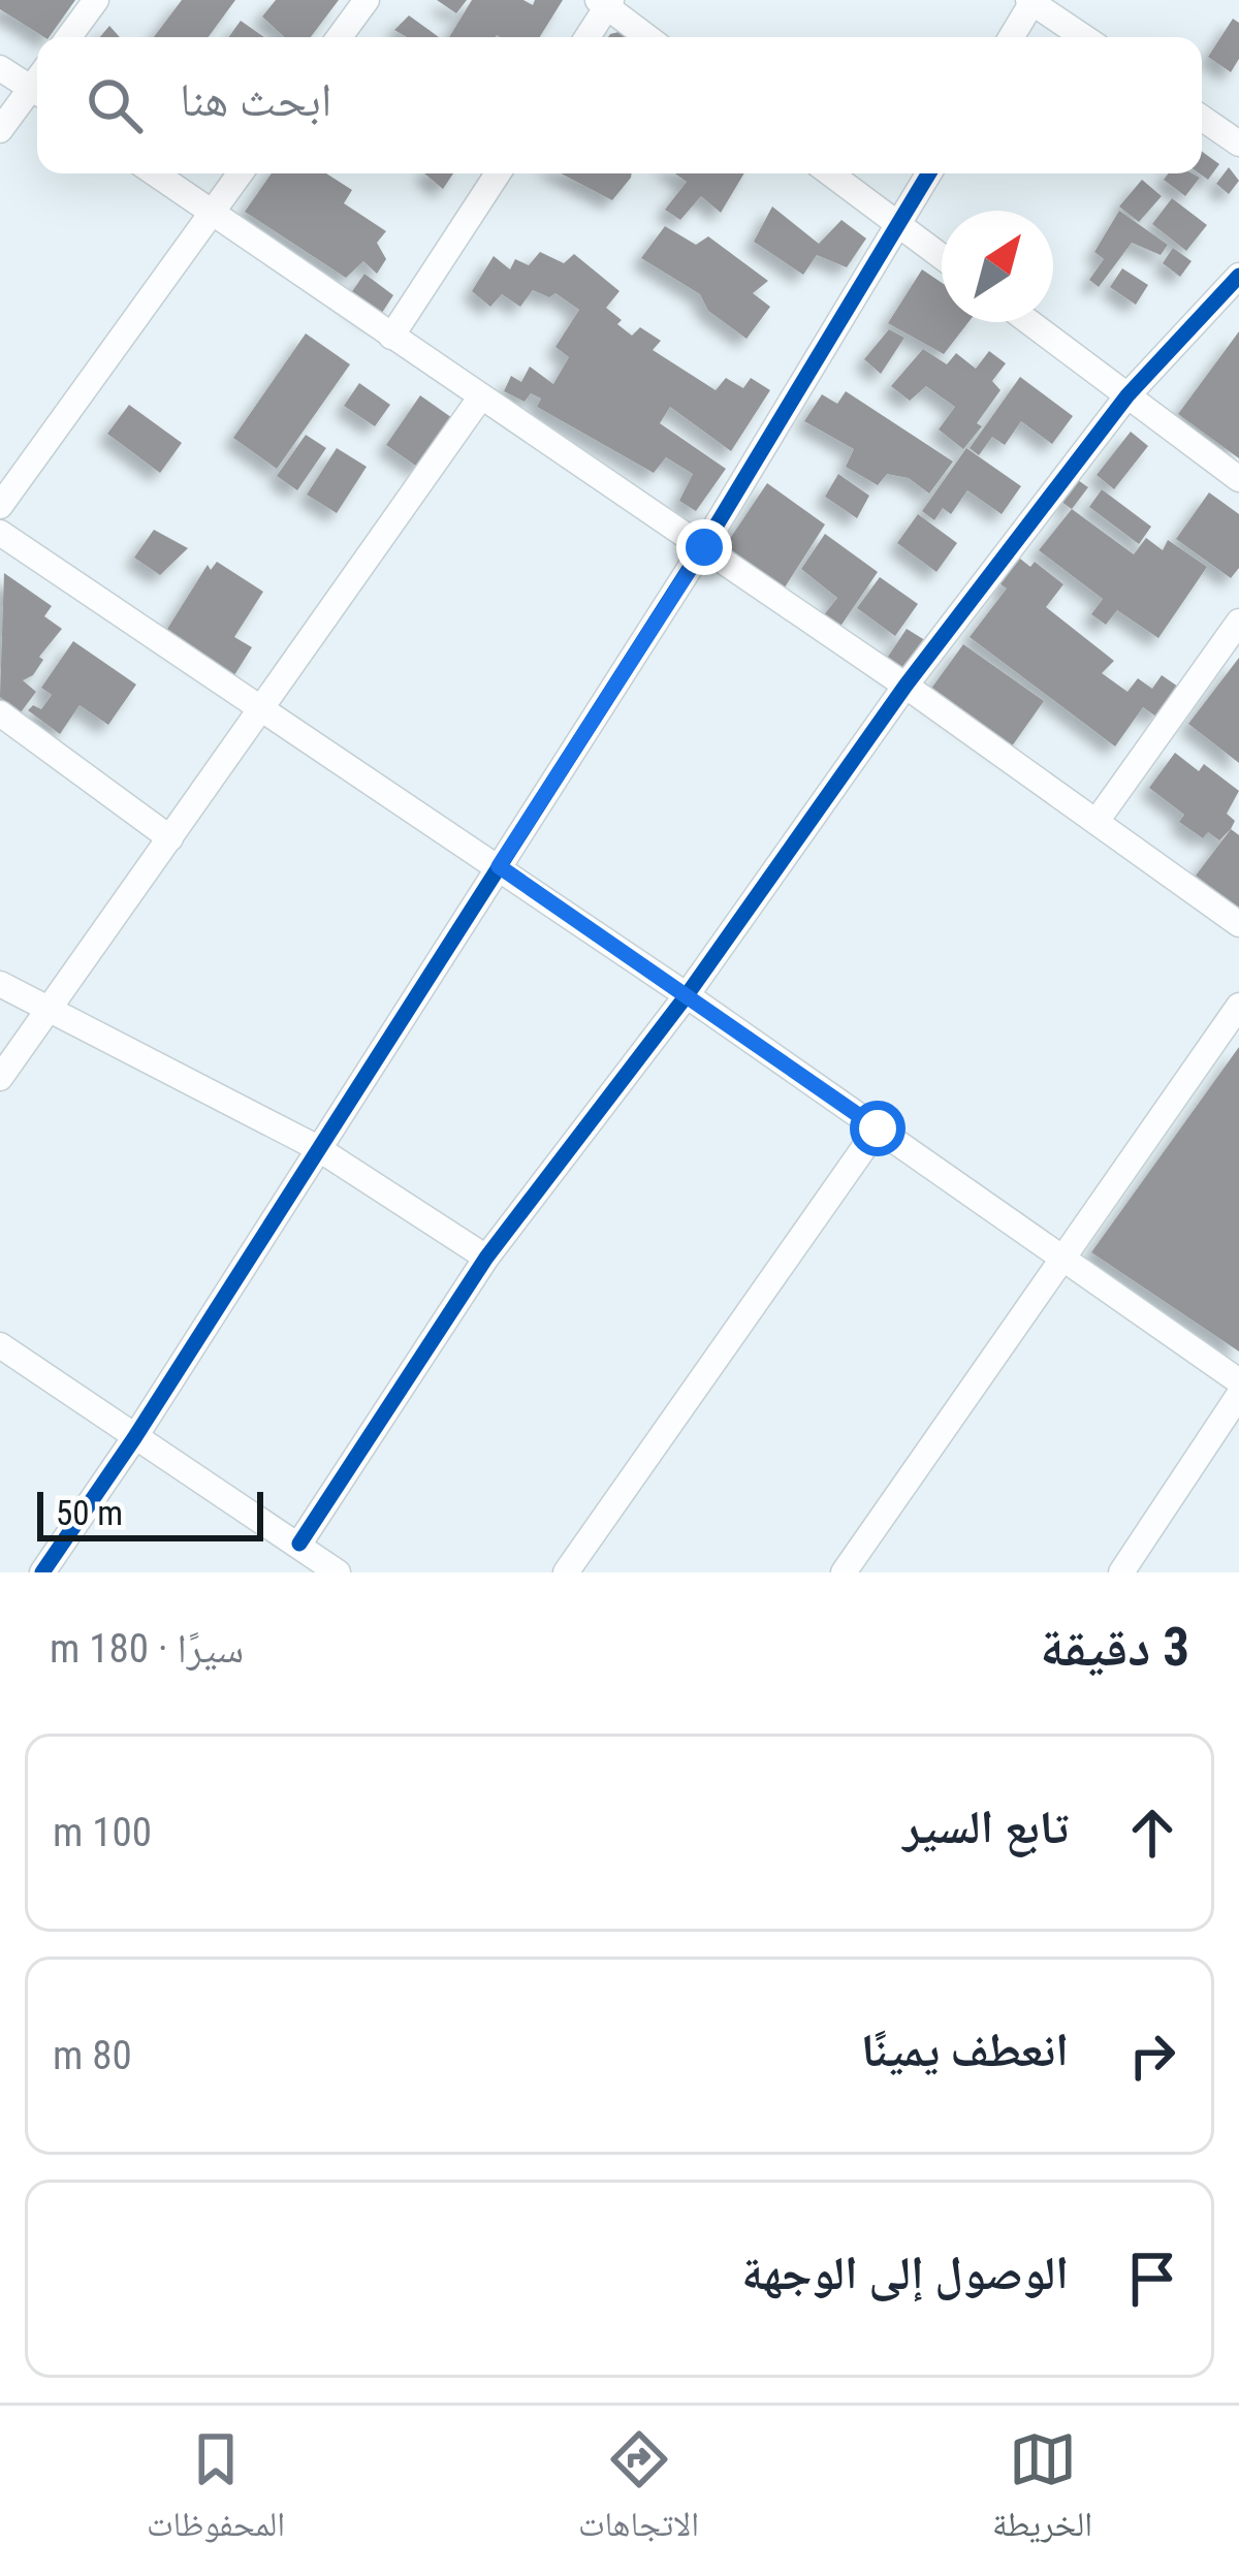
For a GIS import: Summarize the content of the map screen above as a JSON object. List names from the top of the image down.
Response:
{
  "scale_bar": "50 m",
  "north": "top right",
  "page": {
    "search": "ابحث هنا",
    "scale": "50 m",
    "heading": ["3 دقيقة", "سيرًا · 180 m"],
    "list": [
      ["تابع السير", "100 m"],
      ["انعطف يمينًا", "80 m"],
      "الوصول إلى الوجهة"
    ],
    "nav": ["الخريطة", "الاتجاهات", "المحفوظات"]
  }
}
